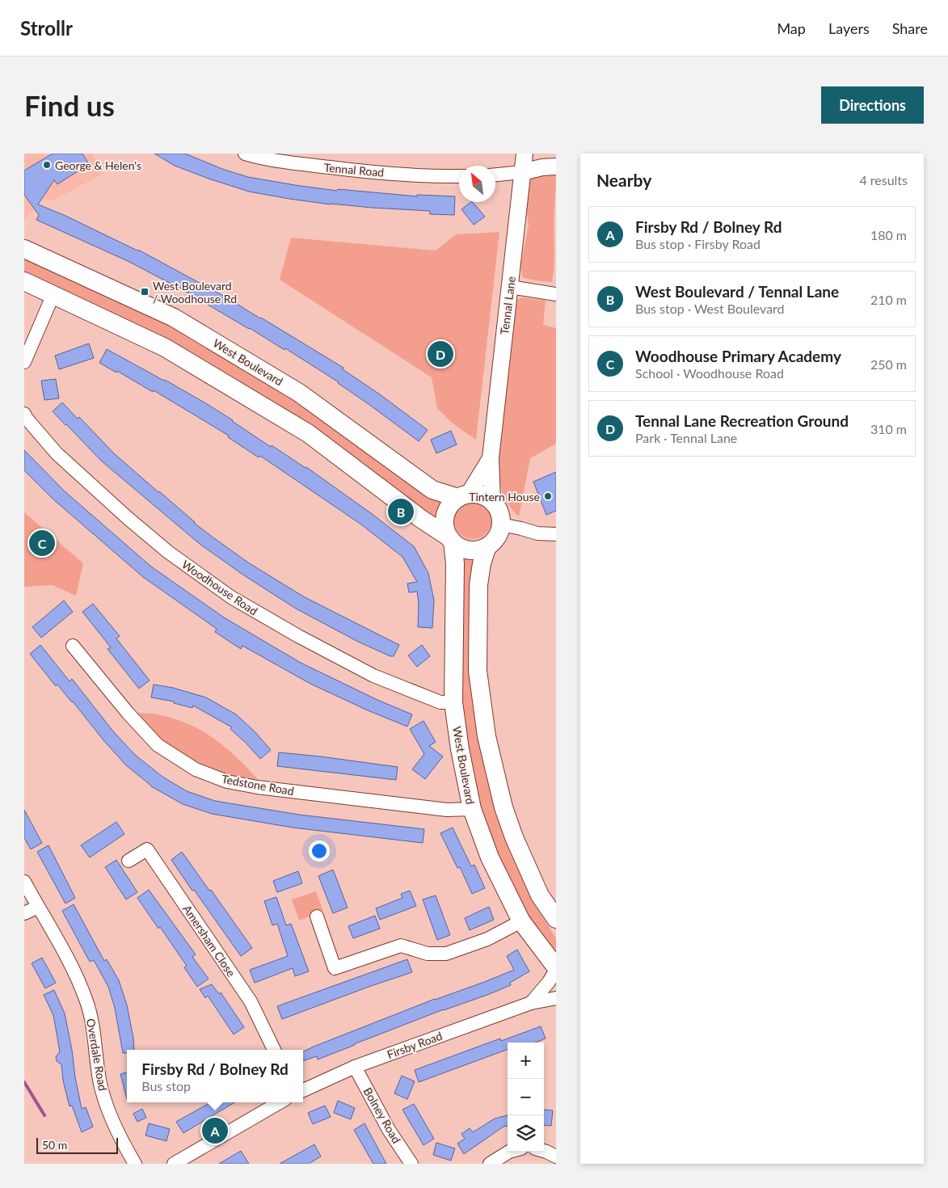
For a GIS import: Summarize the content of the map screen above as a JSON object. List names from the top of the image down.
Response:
{
  "streets": {
    "main road": ["West Boulevard"],
    "street": [
      "Tennal Road",
      "Tennal Lane",
      "Woodhouse Road",
      "Tedstone Road",
      "Amersham Close",
      "Firsby Road",
      "Overdale Road",
      "Bolney Road"
    ]
  },
  "crossings": [
    ["Tennal Lane", "West Boulevard"],
    ["West Boulevard", "Woodhouse Road"],
    ["West Boulevard", "Tedstone Road"],
    ["West Boulevard", "Firsby Road"],
    ["Firsby Road", "Bolney Road"]
  ],
  "places": {
    "other": ["George & Helen's", "Tintern House"],
    "transit": ["West Boulevard / Woodhouse Rd"]
  },
  "scale_bar": "50 m",
  "north": "top left",
  "page": {
    "header": "Strollr",
    "nav": ["Map", "Layers", "Share"],
    "buttons": "Directions",
    "title": "Find us",
    "heading": ["Nearby", "4 results"],
    "list": [
      {
        "mark": "A",
        "name": "Firsby Rd / Bolney Rd",
        "note": "Bus stop · Firsby Road",
        "value": "180 m"
      },
      {
        "mark": "B",
        "name": "West Boulevard / Tennal Lane",
        "note": "Bus stop · West Boulevard",
        "value": "210 m"
      },
      {
        "mark": "C",
        "name": "Woodhouse Primary Academy",
        "note": "School · Woodhouse Road",
        "value": "250 m"
      },
      {
        "mark": "D",
        "name": "Tennal Lane Recreation Ground",
        "note": "Park · Tennal Lane",
        "value": "310 m"
      }
    ],
    "pins": [
      "D",
      "B",
      "C",
      "A"
    ],
    "map_buttons": ["+", "−"],
    "popup": ["Firsby Rd / Bolney Rd", "Bus stop"],
    "scale": "50 m"
  }
}
